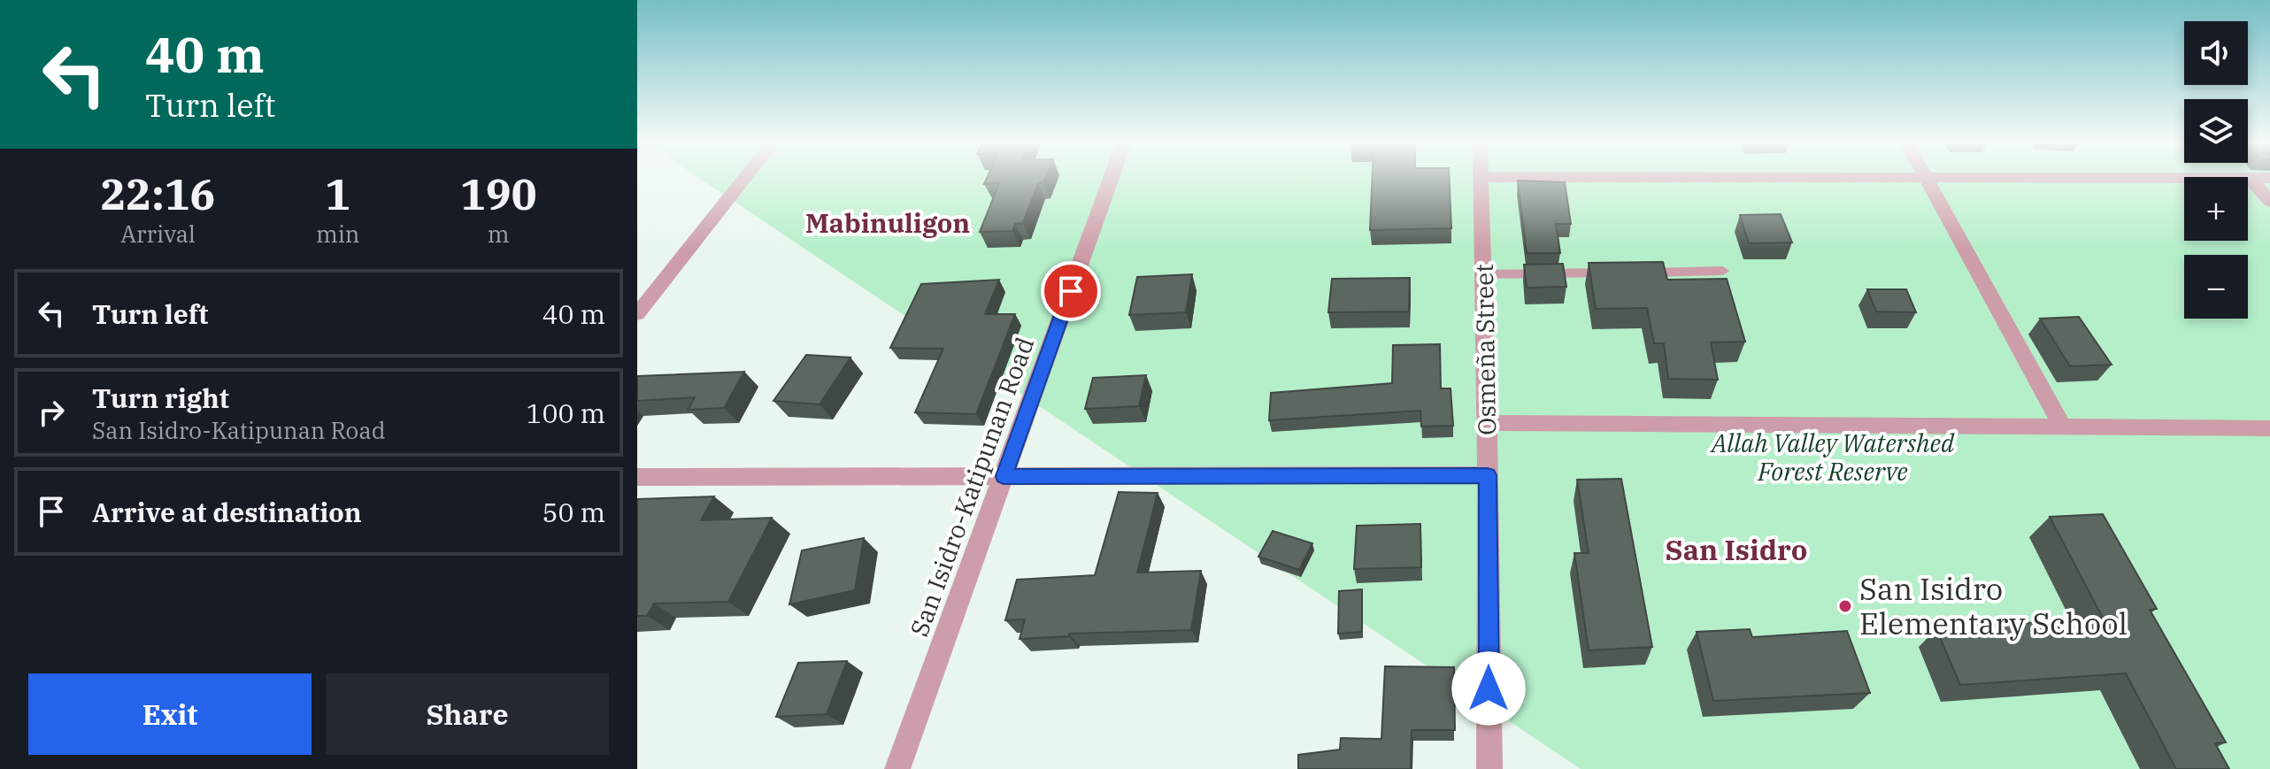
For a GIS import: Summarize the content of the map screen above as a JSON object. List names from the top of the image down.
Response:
{
  "streets": {
    "street": ["Osmeña Street", "San Isidro-Katipunan Road"]
  },
  "districts": ["Mabinuligon", "San Isidro"],
  "parks": ["Allah Valley Watershed Forest Reserve"],
  "places": ["San Isidro Elementary School"],
  "page": {
    "turn": ["40 m", "Turn left"],
    "map_buttons": ["+", "−"],
    "eta": [
      "22:16",
      "Arrival",
      "1",
      "min",
      "190",
      "m"
    ],
    "list": [
      {
        "name": "Turn left",
        "value": "40 m"
      },
      {
        "name": "Turn right",
        "note": "San Isidro-Katipunan Road",
        "value": "100 m"
      },
      {
        "name": "Arrive at destination",
        "value": "50 m"
      }
    ],
    "buttons": ["Exit", "Share"]
  }
}
